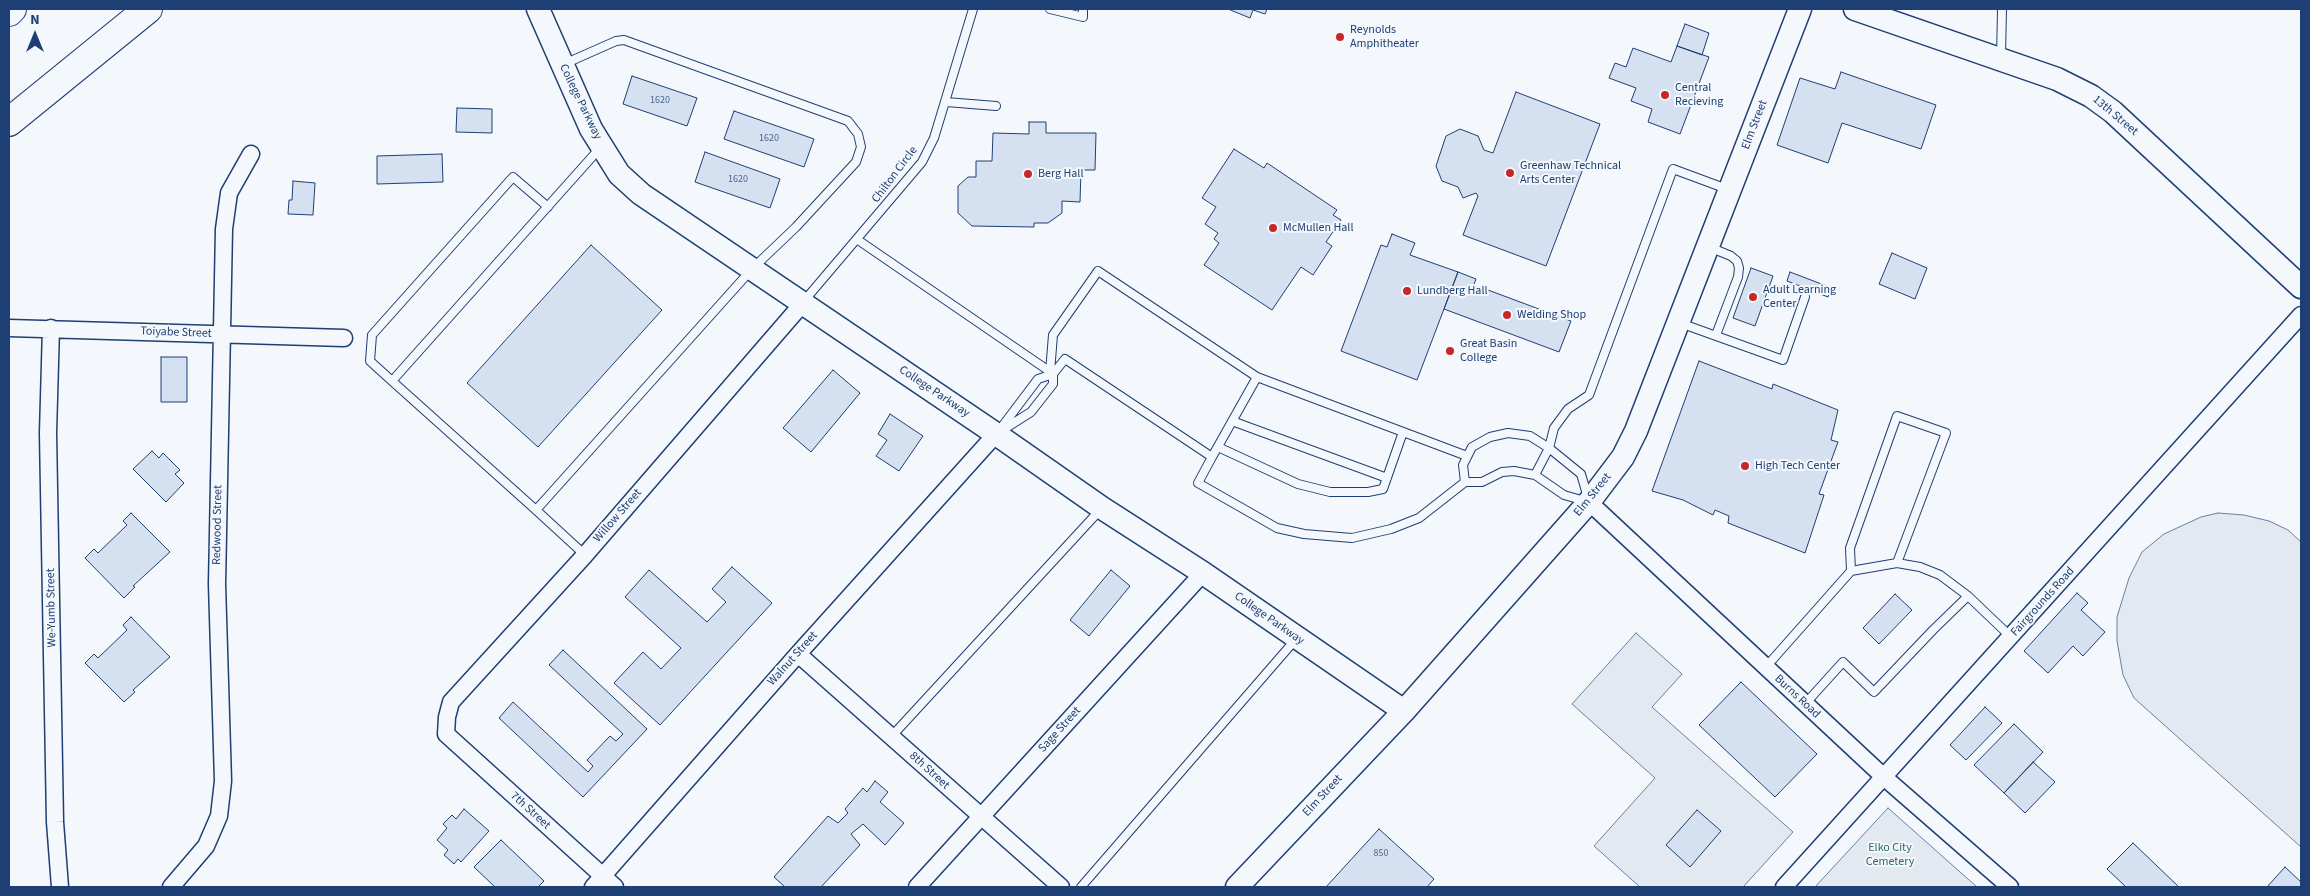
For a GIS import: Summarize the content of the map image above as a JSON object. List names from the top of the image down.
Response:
{
  "streets": {
    "street": [
      "College Parkway",
      "13th Street",
      "Elm Street",
      "Toiyabe Street",
      "Willow Street",
      "Redwood Street",
      "Fairgrounds Road",
      "We-Yumb Street",
      "Walnut Street",
      "Burns Road",
      "Sage Street",
      "8th Street",
      "7th Street"
    ],
    "lane": ["Chilton Circle"]
  },
  "crossings": [
    ["College Parkway", "Elm Street"],
    ["College Parkway", "Chilton Circle"],
    ["College Parkway", "Willow Street"],
    ["College Parkway", "Walnut Street"],
    ["College Parkway", "Sage Street"],
    ["Elm Street", "Burns Road"],
    ["Chilton Circle", "Willow Street"],
    ["Toiyabe Street", "Redwood Street"],
    ["Toiyabe Street", "We-Yumb Street"],
    ["Willow Street", "7th Street"],
    ["Fairgrounds Road", "Burns Road"],
    ["Walnut Street", "8th Street"],
    ["Walnut Street", "7th Street"],
    ["Sage Street", "8th Street"]
  ],
  "parks": ["Elko City Cemetery"],
  "places": [
    "Reynolds Amphitheater",
    "Central Recieving",
    "Greenhaw Technical Arts Center",
    "Berg Hall",
    "McMullen Hall",
    "Lundberg Hall",
    "Adult Learning Center",
    "Welding Shop",
    "Great Basin College",
    "High Tech Center"
  ],
  "house_numbers": [
    "1620",
    "1620",
    "1620",
    "850"
  ],
  "north": "top"
}
